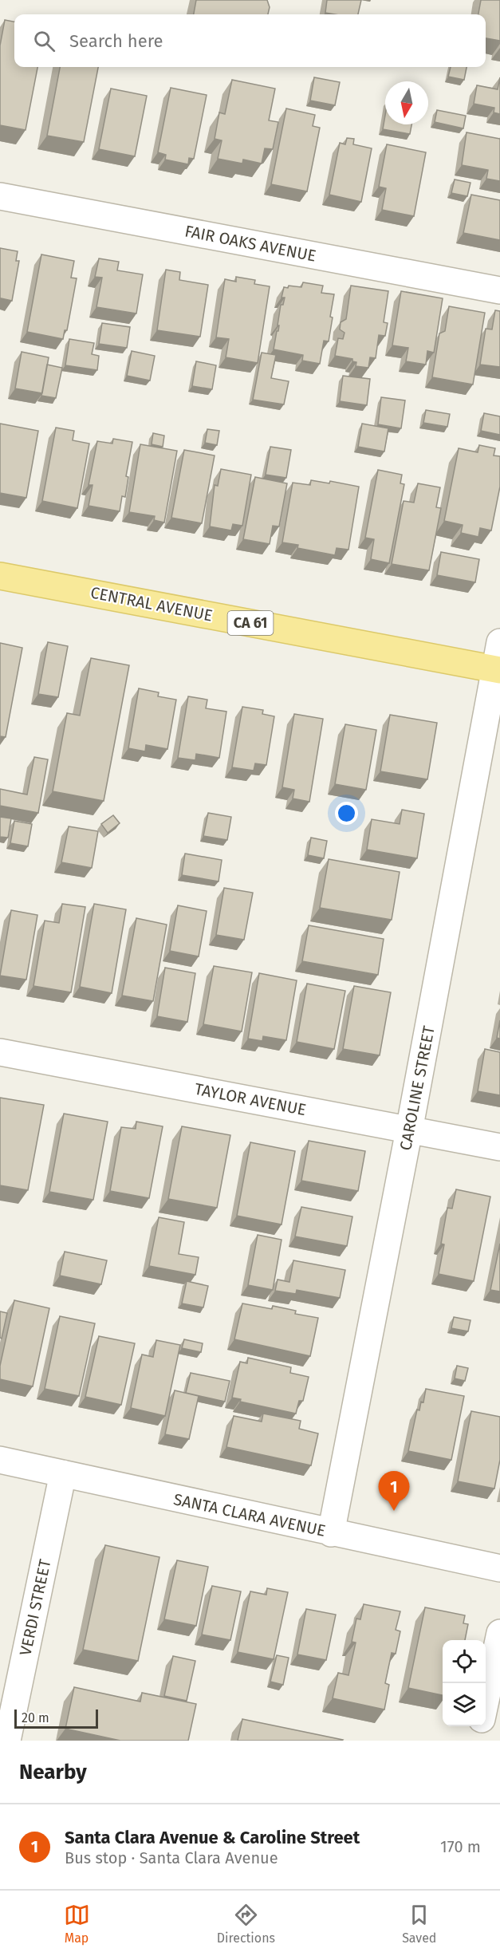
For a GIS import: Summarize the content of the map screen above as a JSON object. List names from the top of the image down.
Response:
{
  "streets": {
    "main road": ["CENTRAL AVENUE", "CA 61"],
    "street": [
      "FAIR OAKS AVENUE",
      "CAROLINE STREET",
      "TAYLOR AVENUE",
      "SANTA CLARA AVENUE",
      "VERDI STREET"
    ]
  },
  "crossings": [
    ["CENTRAL AVENUE", "CAROLINE STREET"],
    ["CAROLINE STREET", "TAYLOR AVENUE"],
    ["CAROLINE STREET", "SANTA CLARA AVENUE"],
    ["SANTA CLARA AVENUE", "VERDI STREET"]
  ],
  "scale_bar": "20 m",
  "north": "bottom",
  "page": {
    "search": "Search here",
    "pins": "1",
    "scale": "20 m",
    "heading": "Nearby",
    "list": [
      {
        "mark": "1",
        "name": "Santa Clara Avenue & Caroline Street",
        "note": "Bus stop · Santa Clara Avenue",
        "value": "170 m"
      }
    ],
    "nav": ["Map", "Directions", "Saved"]
  }
}
